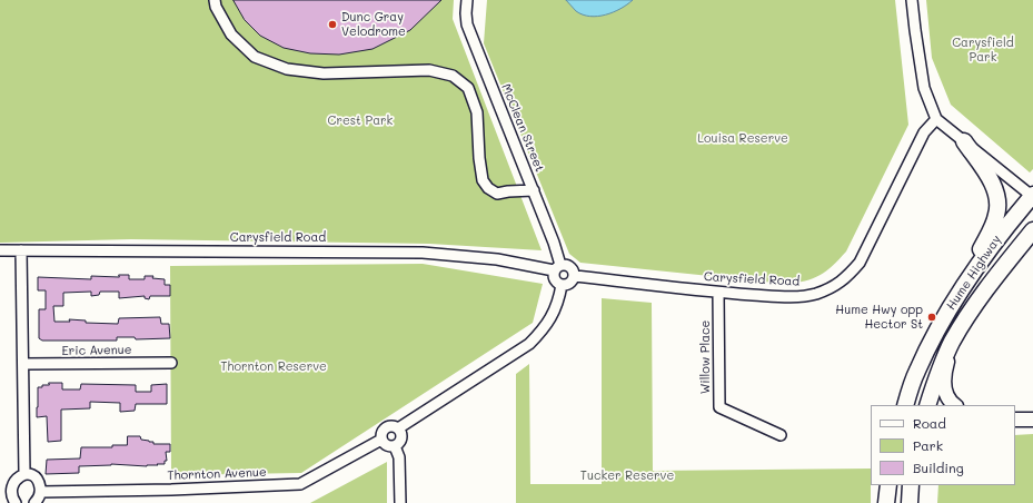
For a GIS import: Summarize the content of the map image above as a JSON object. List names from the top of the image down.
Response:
{
  "streets": {
    "highway": ["Hume Highway"],
    "street": [
      "McClean Street",
      "Carysfield Road",
      "Eric Avenue",
      "Willow Place",
      "Thornton Avenue"
    ]
  },
  "crossings": [
    ["McClean Street", "Carysfield Road"],
    ["McClean Street", "Thornton Avenue"],
    ["Carysfield Road", "Willow Place"],
    ["Carysfield Road", "Thornton Avenue"]
  ],
  "parks": [
    "Carysfield Park",
    "Crest Park",
    "Louisa Reserve",
    "Thornton Reserve",
    "Tucker Reserve"
  ],
  "places": ["Dunc Gray Velodrome", "Hume Hwy opp Hector St"],
  "legend": ["Road", "Park", "Building"]
}
